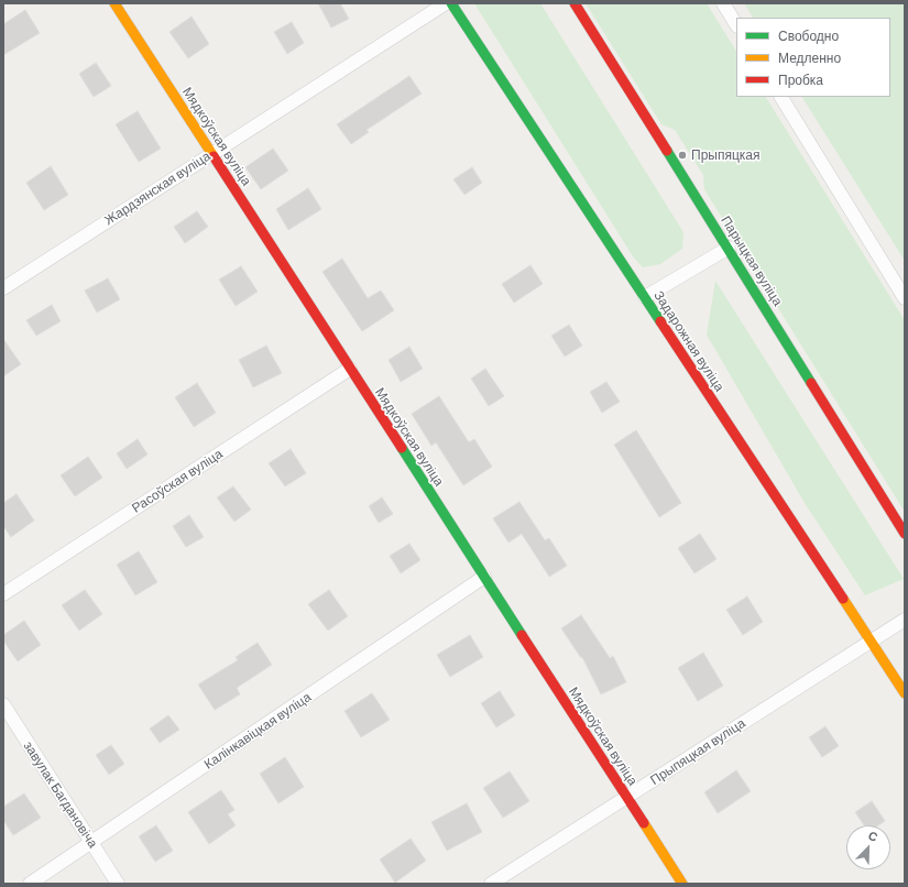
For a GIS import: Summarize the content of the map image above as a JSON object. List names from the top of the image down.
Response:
{
  "streets": {
    "street": [
      "Мядкоўская вуліца",
      "Жардзянская вуліца",
      "Парыцкая вуліца",
      "Задарожная вуліца",
      "Расоўская вуліца",
      "Калінкавіцкая вуліца",
      "Прыпяцкая вуліца",
      "завулак Багдановіча"
    ]
  },
  "crossings": [
    ["Мядкоўская вуліца", "Жардзянская вуліца"],
    ["Мядкоўская вуліца", "Расоўская вуліца"],
    ["Мядкоўская вуліца", "Калінкавіцкая вуліца"],
    ["Мядкоўская вуліца", "Прыпяцкая вуліца"],
    ["Задарожная вуліца", "Прыпяцкая вуліца"],
    ["Калінкавіцкая вуліца", "завулак Багдановіча"]
  ],
  "places": ["Прыпяцкая"],
  "legend": ["Свободно", "Медленно", "Пробка"],
  "north": "top right"
}
